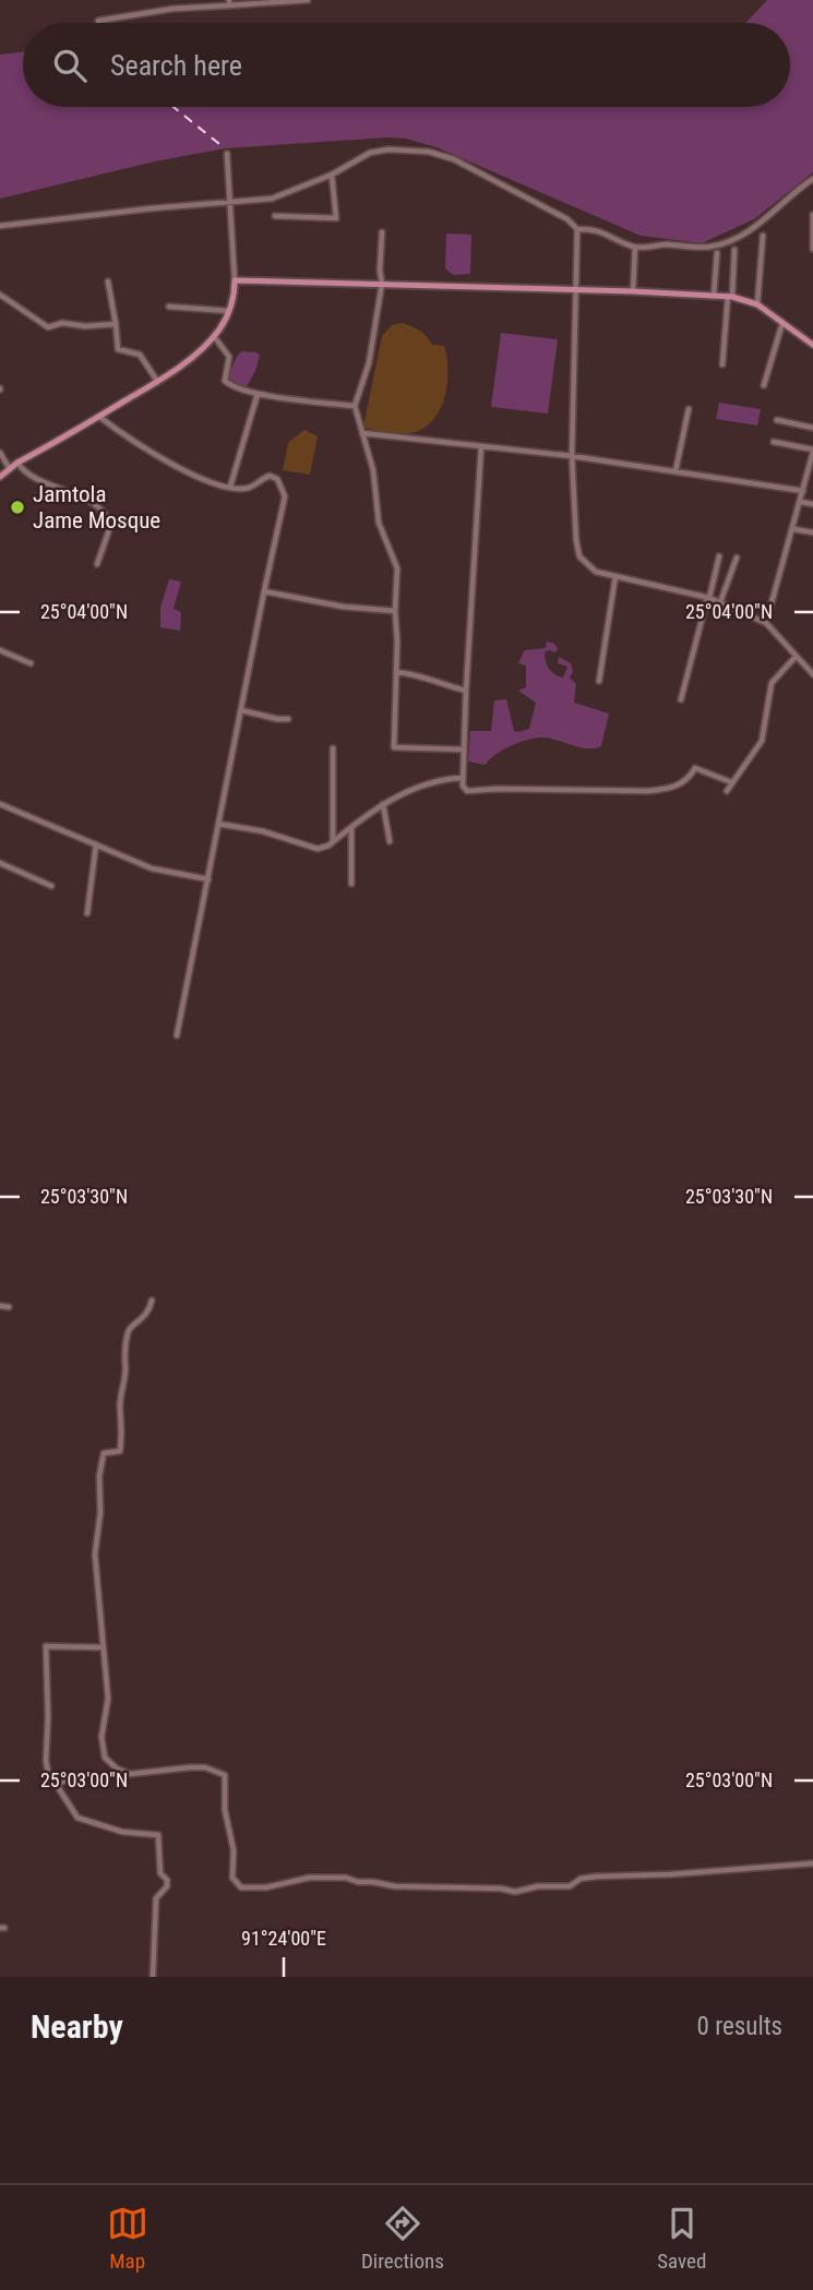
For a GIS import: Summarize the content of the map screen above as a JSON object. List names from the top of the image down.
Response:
{
  "places": ["Jamtola Jame Mosque"],
  "page": {
    "search": "Search here",
    "heading": ["Nearby", "0 results"],
    "nav": ["Map", "Directions", "Saved"]
  },
  "coordinates": [
    "25°04'00\"N",
    "25°03'30\"N",
    "25°03'00\"N",
    "91°24'00\"E"
  ]
}
